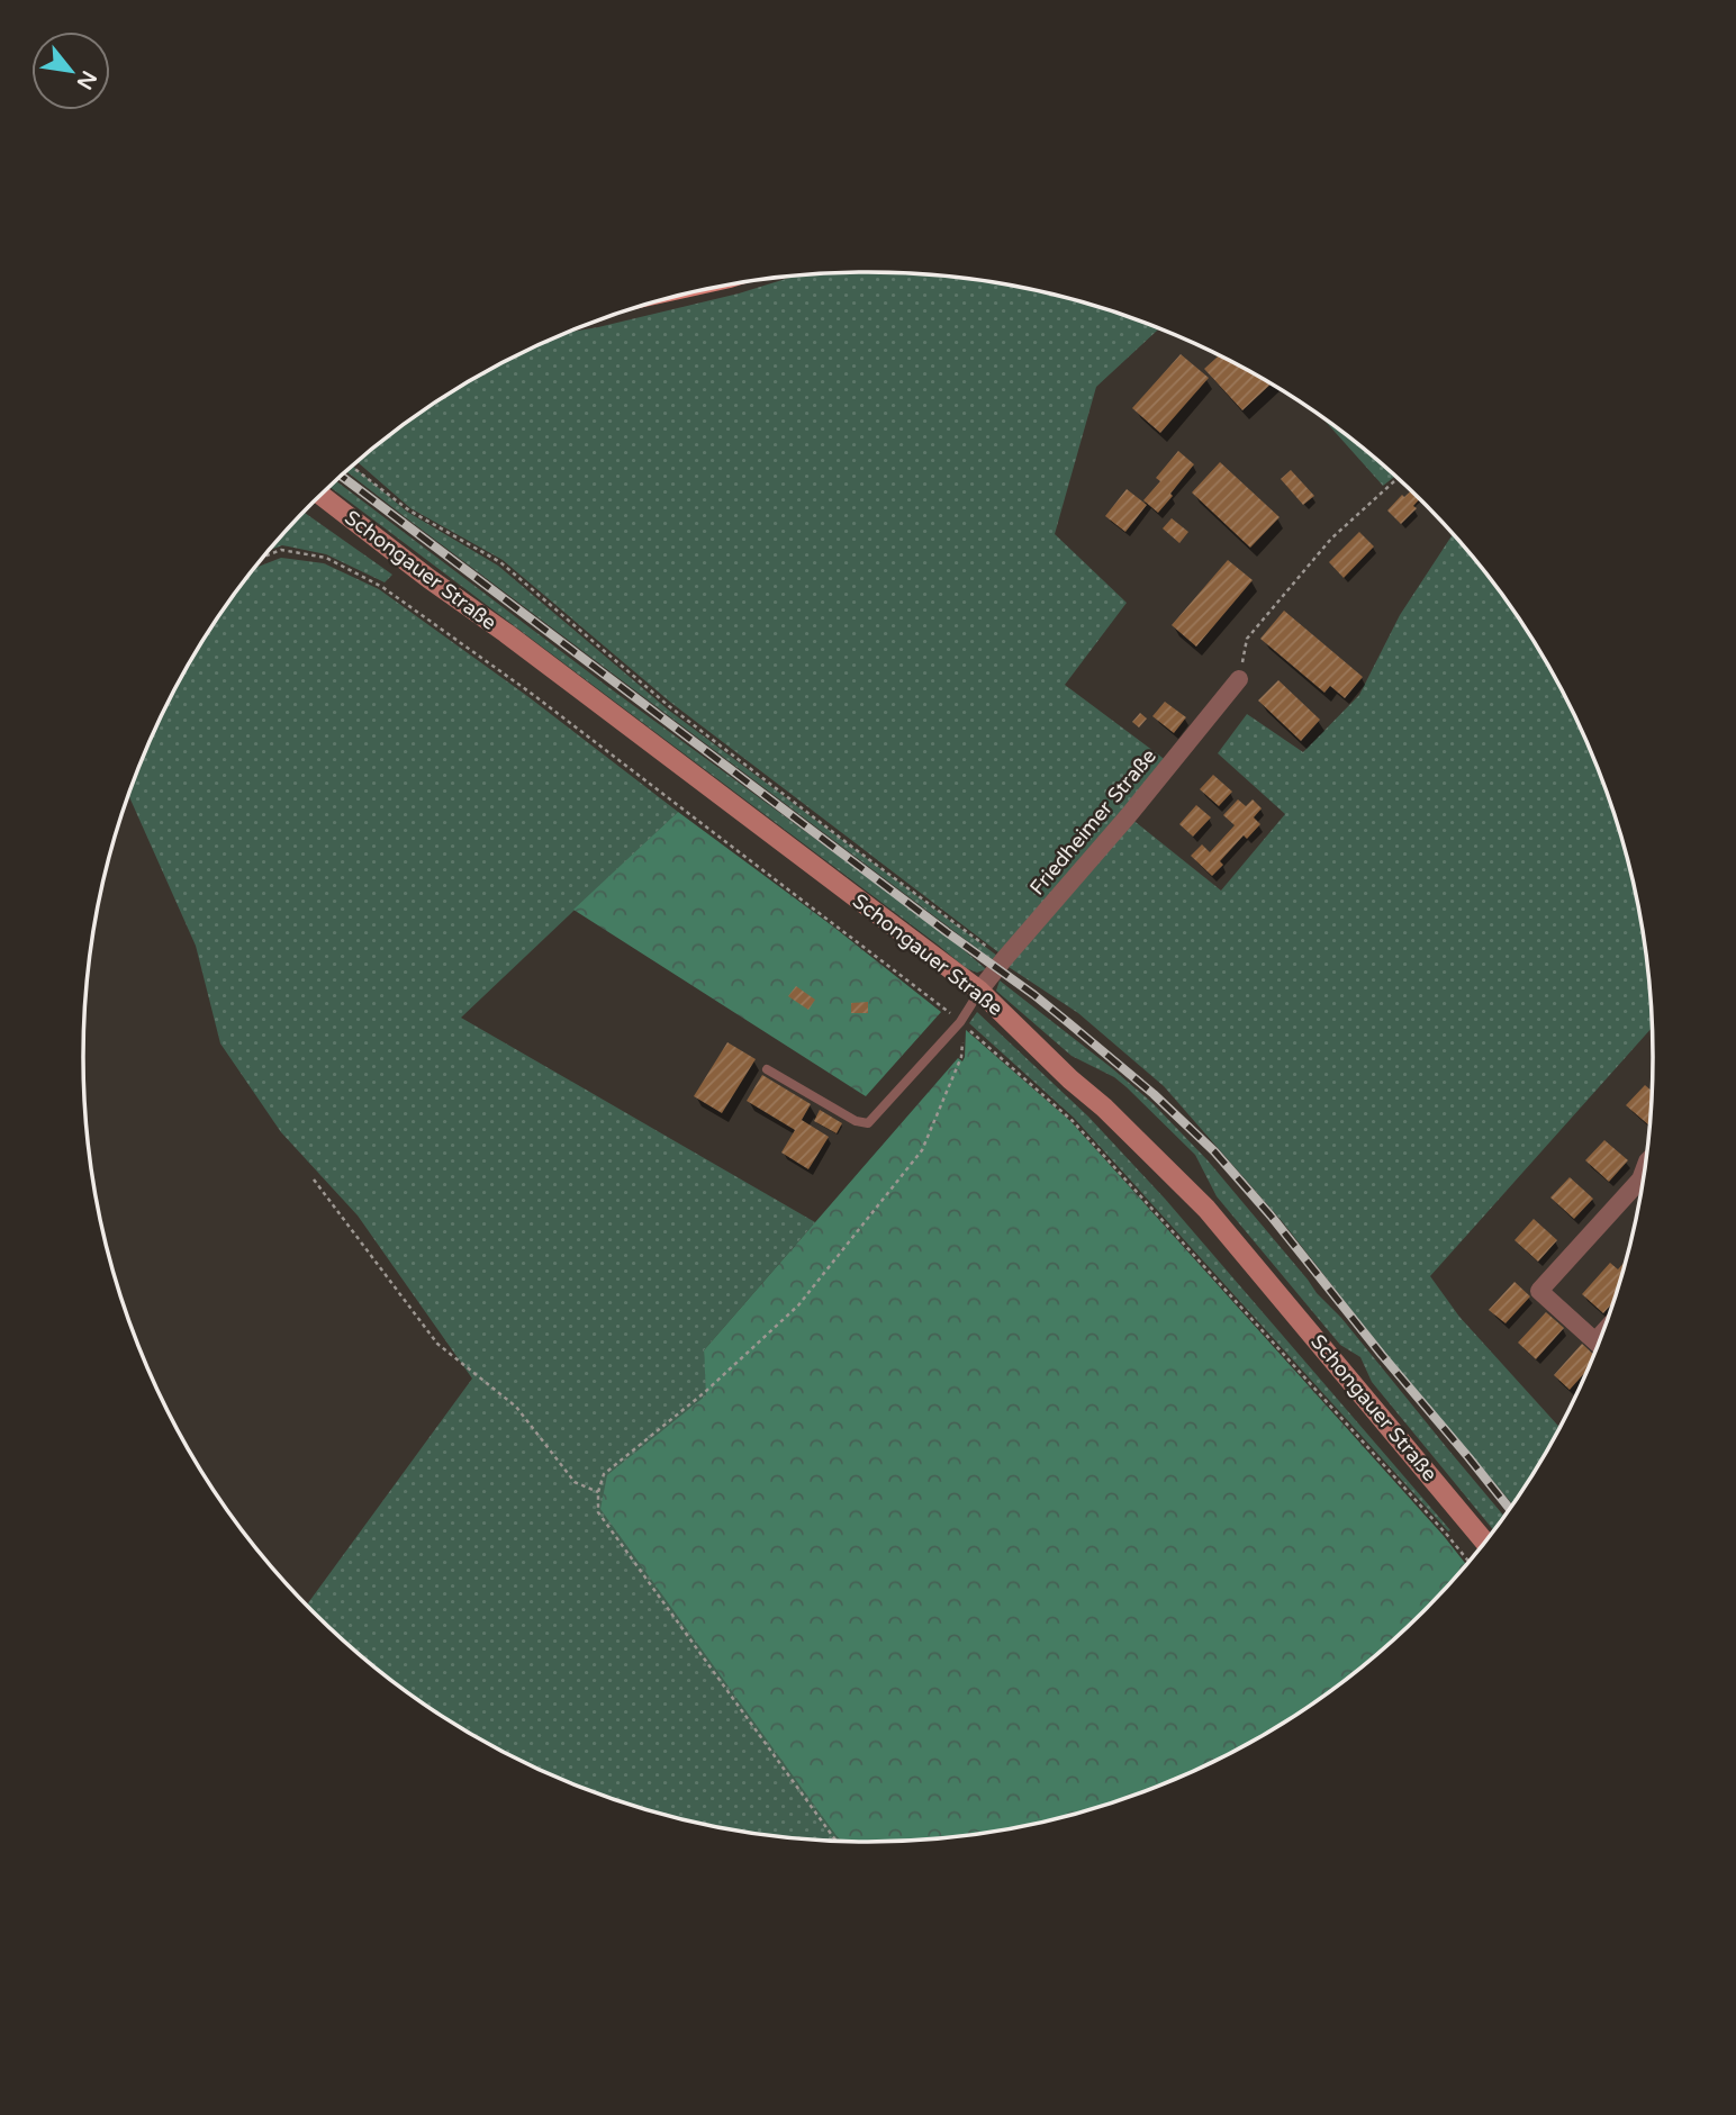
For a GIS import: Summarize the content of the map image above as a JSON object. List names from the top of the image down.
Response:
{
  "streets": {
    "main road": ["Schongauer Straße"],
    "street": ["Friedheimer Straße"]
  },
  "crossings": [
    ["Schongauer Straße", "Friedheimer Straße"]
  ],
  "north": "bottom right"
}
